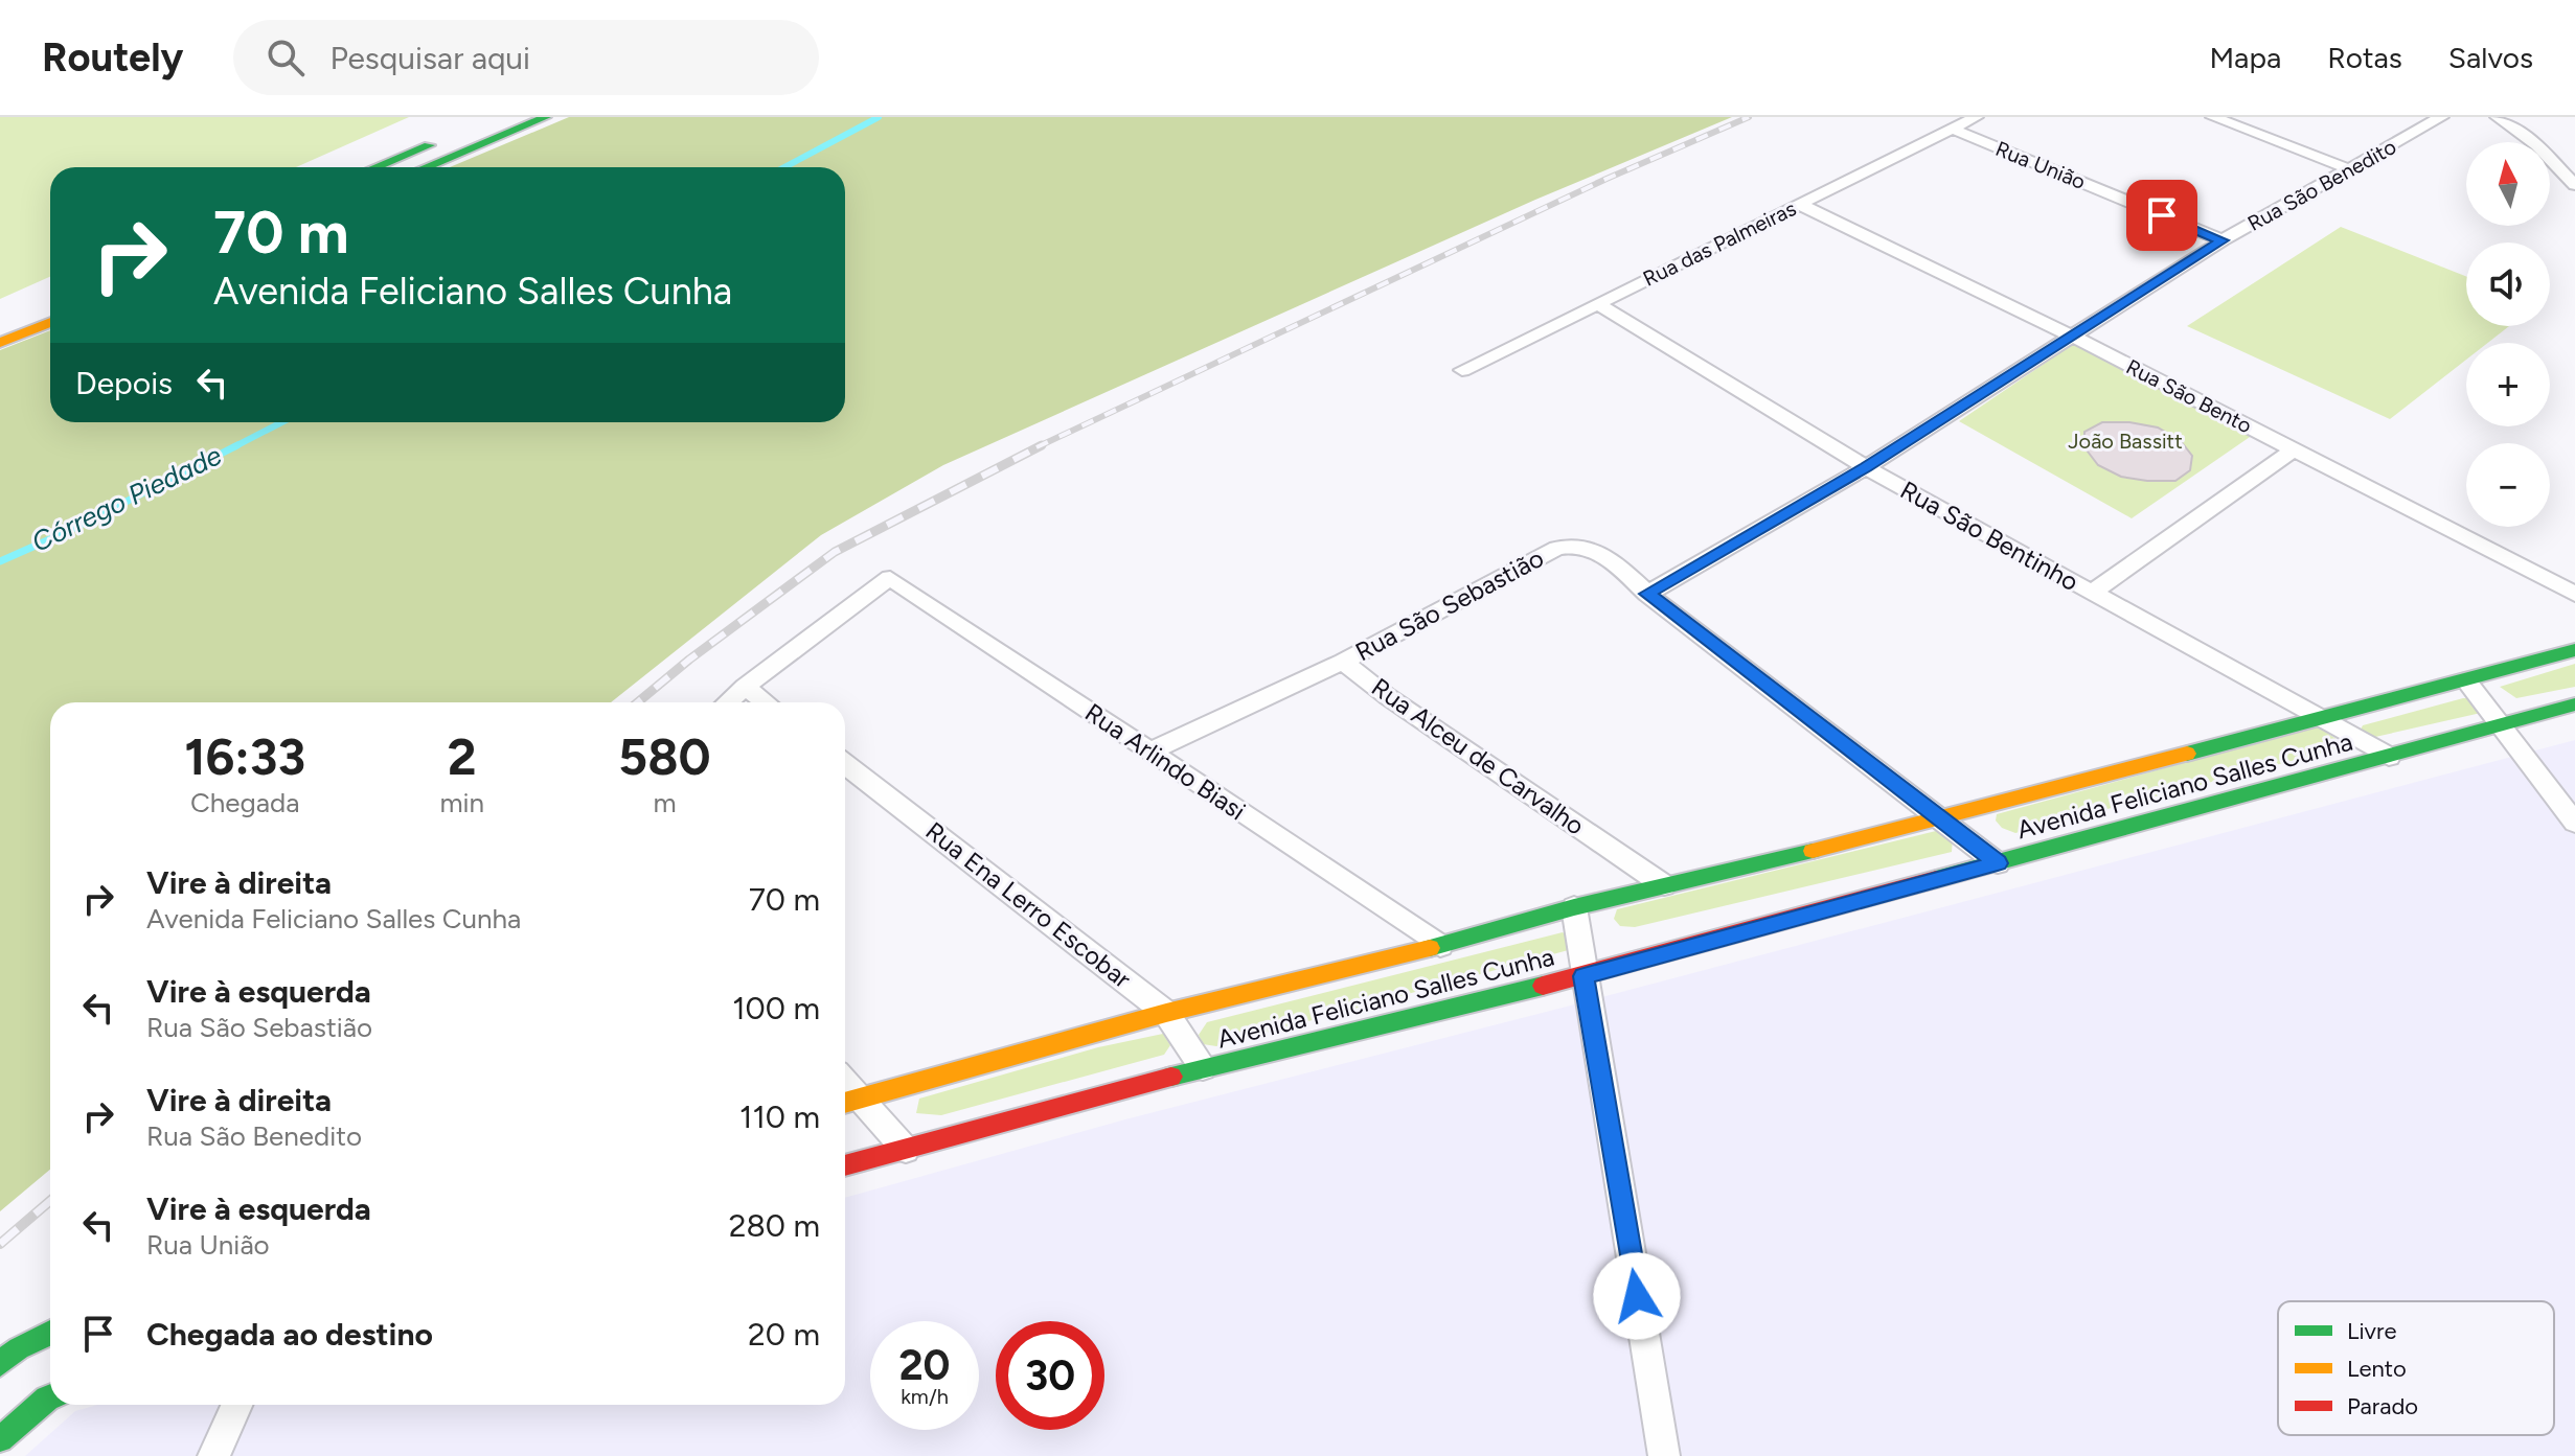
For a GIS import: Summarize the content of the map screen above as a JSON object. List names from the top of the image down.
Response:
{
  "streets": {
    "main road": ["Avenida Feliciano Salles Cunha"],
    "street": [
      "Rua União",
      "Rua São Benedito",
      "Rua das Palmeiras",
      "Rua São Bento",
      "Rua São Bentinho",
      "Rua São Sebastião",
      "Rua Alceu de Carvalho",
      "Rua Arlindo Biasi",
      "Rua Ena Lerro Escobar"
    ]
  },
  "crossings": [
    ["Rua União", "Rua São Benedito"],
    ["Rua União", "Rua das Palmeiras"],
    ["Rua São Benedito", "Rua São Bento"],
    ["Rua São Benedito", "Rua São Bentinho"],
    ["Rua São Benedito", "Rua São Sebastião"],
    ["Rua das Palmeiras", "Rua São Bento"],
    ["Rua das Palmeiras", "Rua São Bentinho"],
    ["Rua São Bentinho", "Avenida Feliciano Salles Cunha"],
    ["Rua São Sebastião", "Rua Alceu de Carvalho"],
    ["Rua São Sebastião", "Avenida Feliciano Salles Cunha"],
    ["Rua Alceu de Carvalho", "Avenida Feliciano Salles Cunha"],
    ["Rua Arlindo Biasi", "Avenida Feliciano Salles Cunha"],
    ["Avenida Feliciano Salles Cunha", "Rua Ena Lerro Escobar"]
  ],
  "water": ["Córrego Piedade"],
  "parks": ["João Bassitt"],
  "legend": ["Livre", "Lento", "Parado"],
  "north": "top",
  "page": {
    "header": "Routely",
    "search": "Pesquisar aqui",
    "nav": ["Mapa", "Rotas", "Salvos"],
    "map_buttons": ["+", "−"],
    "turn": ["70 m", "Avenida Feliciano Salles Cunha"],
    "then": "Depois",
    "eta": [
      "16:33",
      "Chegada",
      "2",
      "min",
      "580",
      "m"
    ],
    "list": [
      {
        "name": "Vire à direita",
        "note": "Avenida Feliciano Salles Cunha",
        "value": "70 m"
      },
      {
        "name": "Vire à esquerda",
        "note": "Rua São Sebastião",
        "value": "100 m"
      },
      {
        "name": "Vire à direita",
        "note": "Rua São Benedito",
        "value": "110 m"
      },
      {
        "name": "Vire à esquerda",
        "note": "Rua União",
        "value": "280 m"
      },
      {
        "name": "Chegada ao destino",
        "value": "20 m"
      }
    ],
    "speed": "20 km/h",
    "limit": "30"
  }
}
